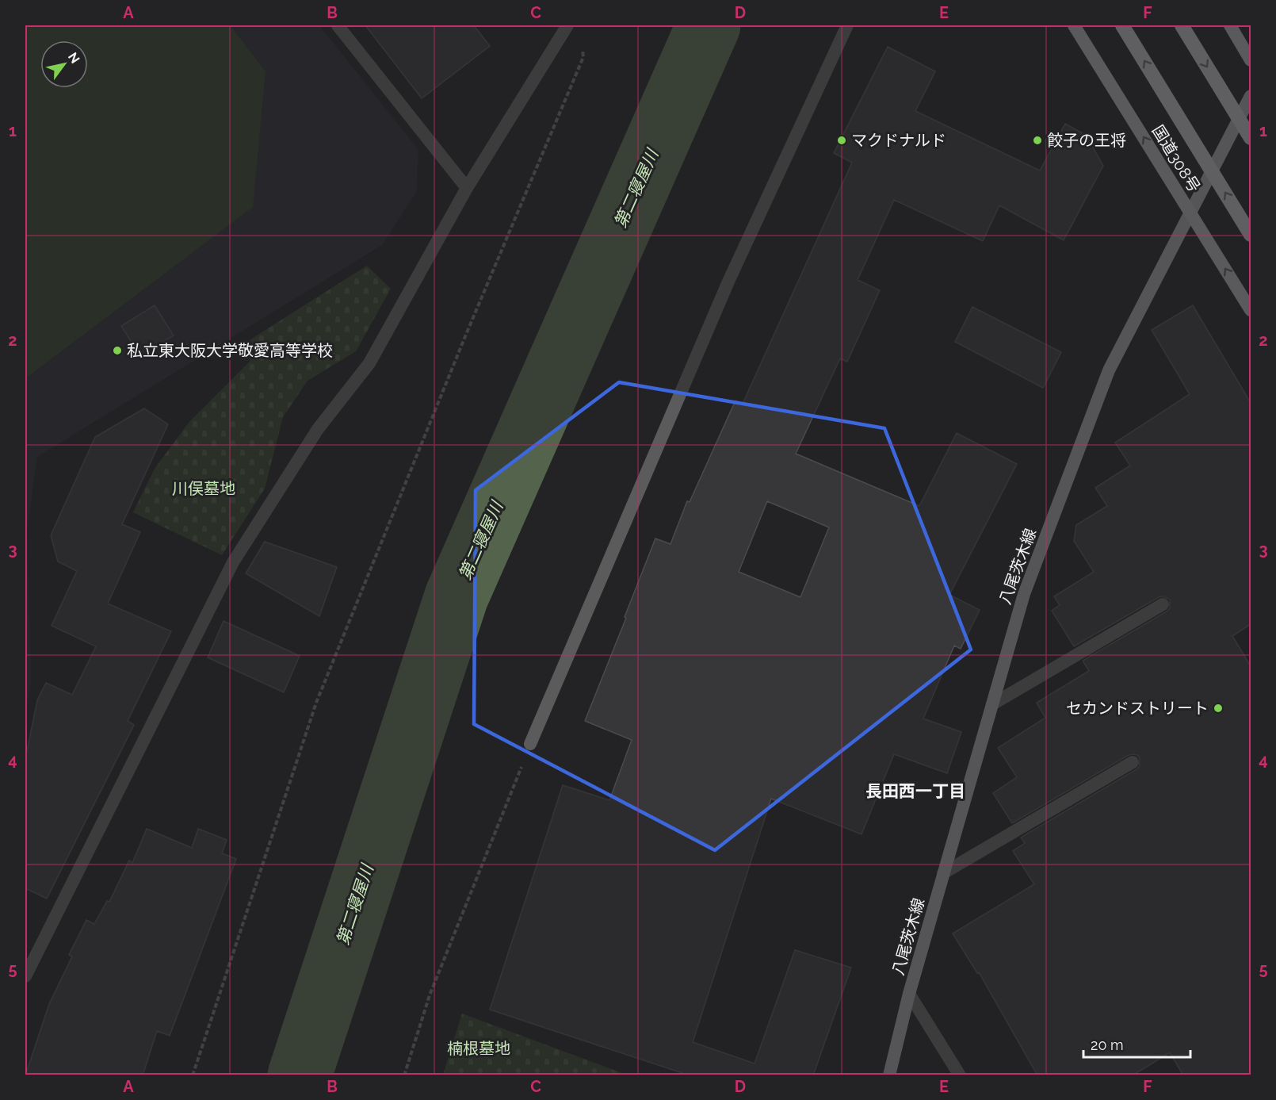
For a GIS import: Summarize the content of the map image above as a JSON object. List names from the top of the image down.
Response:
{
  "streets": {
    "highway": ["国道308号"],
    "main road": ["八尾茨木線"]
  },
  "crossings": [
    ["国道308号", "八尾茨木線"]
  ],
  "districts": ["長田西一丁目"],
  "water": ["第二寝屋川"],
  "parks": ["川俣墓地", "楠根墓地"],
  "places": [
    "マクドナルド",
    "餃子の王将",
    "私立東大阪大学敬愛高等学校",
    "セカンドストリート"
  ],
  "scale_bar": "20 m",
  "north": "top right",
  "grid": {
    "columns": [
      "A",
      "B",
      "C",
      "D",
      "E",
      "F"
    ],
    "rows": [
      "1",
      "2",
      "3",
      "4",
      "5"
    ]
  }
}
